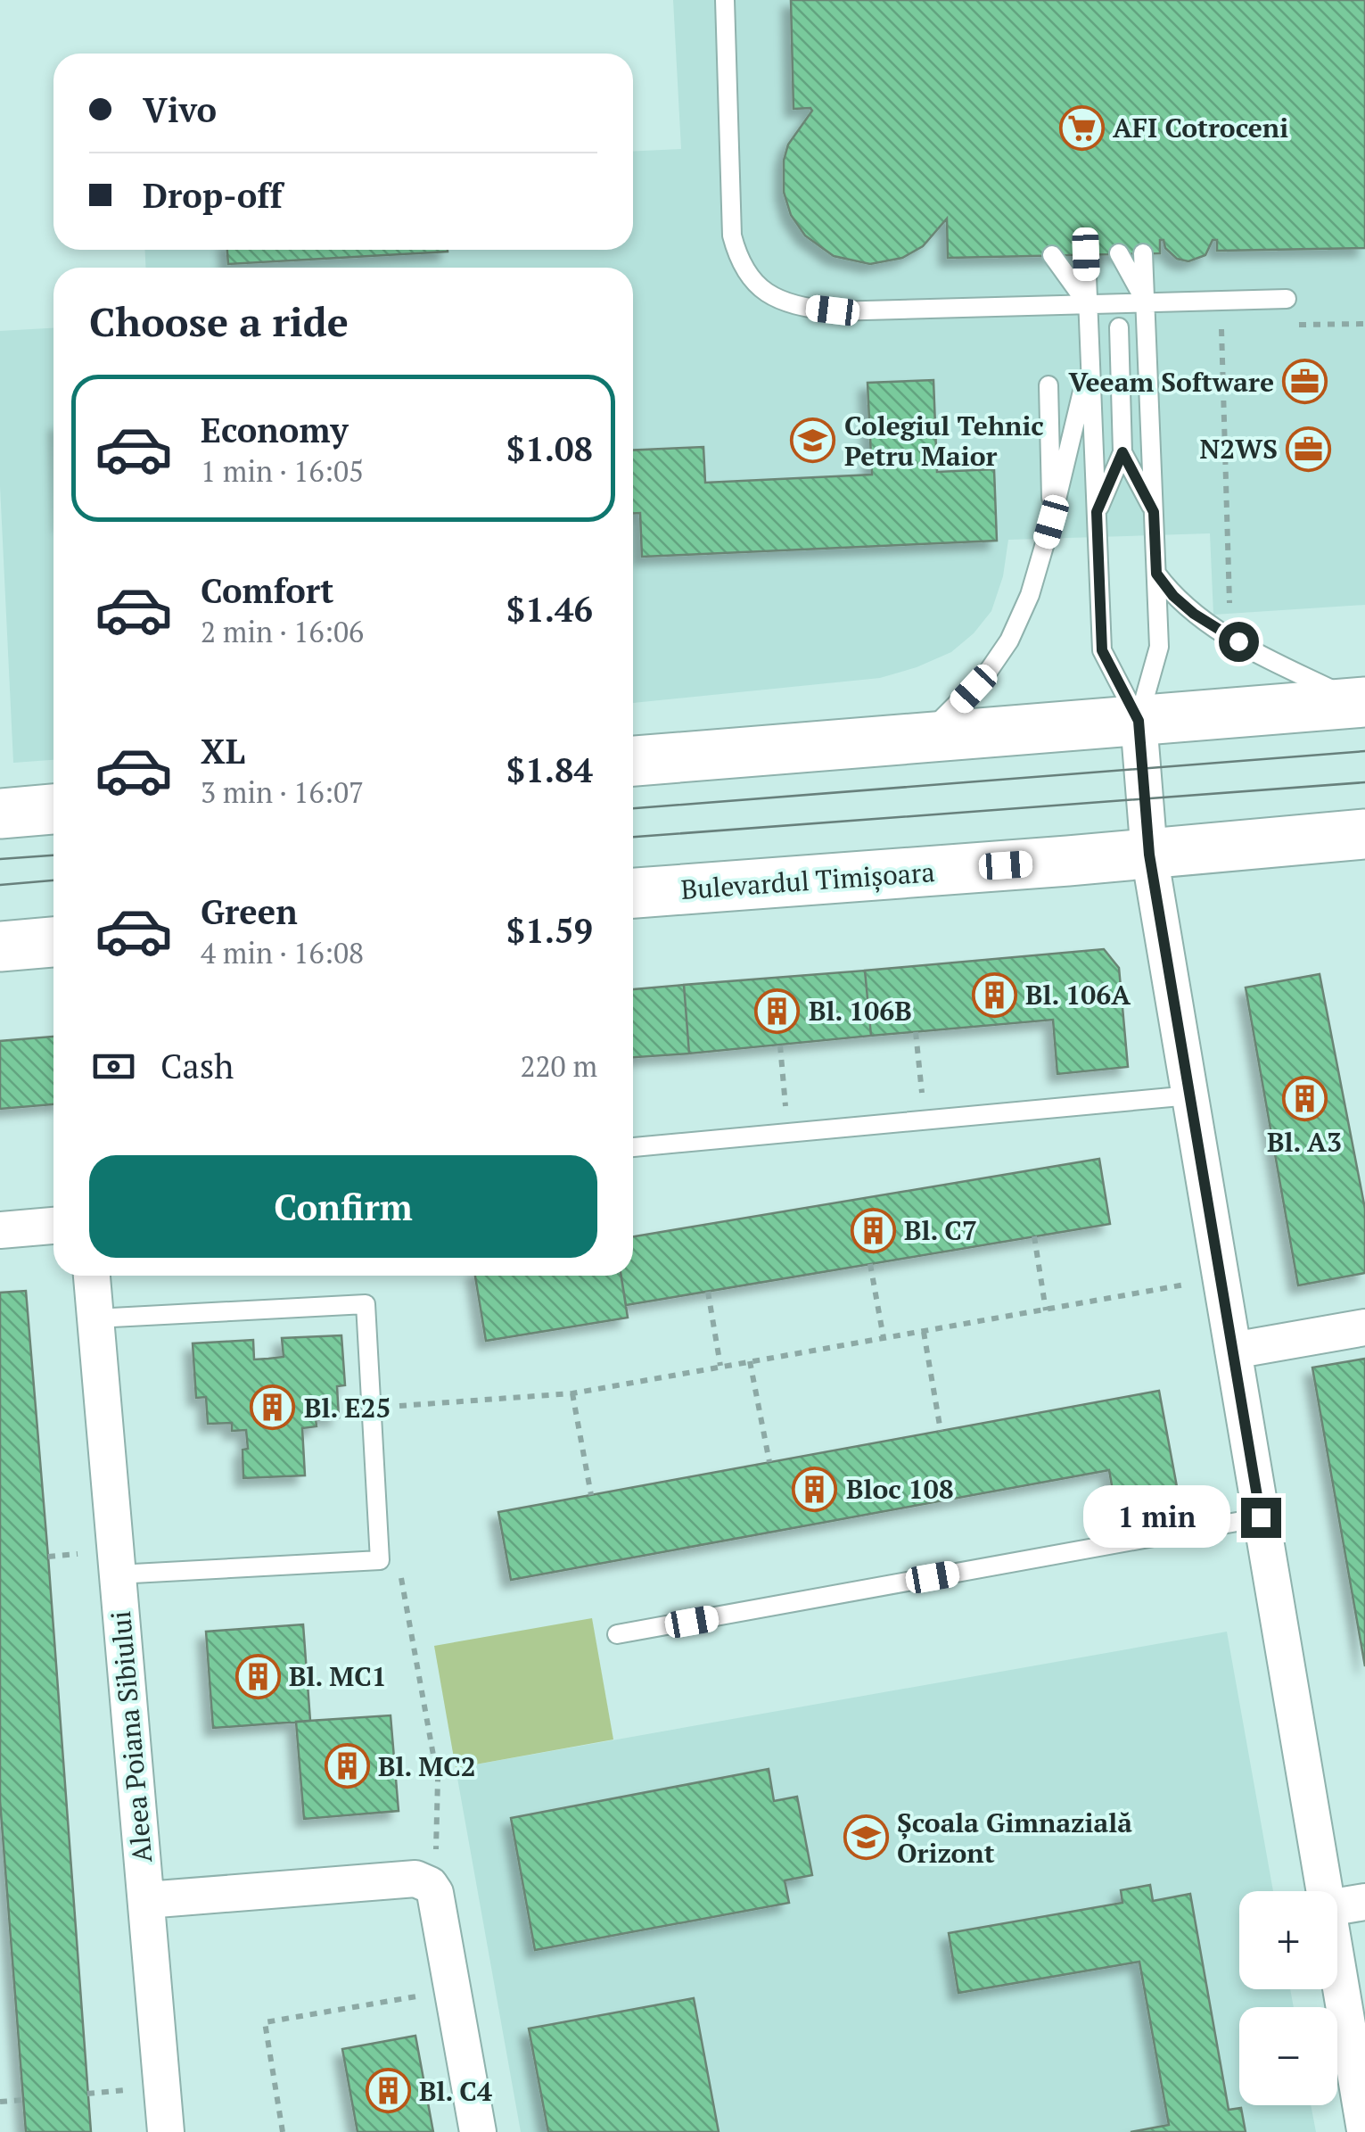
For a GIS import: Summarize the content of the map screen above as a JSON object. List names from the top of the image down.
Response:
{
  "streets": {
    "main road": ["Bulevardul Timișoara"],
    "street": ["Aleea Poiana Sibiului"]
  },
  "places": {
    "supermarket": ["AFI Cotroceni"],
    "office": ["Veeam Software", "N2WS"],
    "school or university": ["Colegiul Tehnic Petru Maior", "Școala Gimnazială Orizont"],
    "building": [
      "Bl. 106A",
      "Bl. 106B",
      "Bl. A3",
      "Bl. C7",
      "Bl. E25",
      "Bloc 108",
      "Bl. MC1",
      "Bl. MC2",
      "Bl. C4"
    ]
  },
  "page": {
    "banner": ["Vivo", "Drop-off"],
    "heading": "Choose a ride",
    "list": [
      {
        "name": "Economy",
        "note": "1 min · 16:05",
        "value": "$1.08"
      },
      {
        "name": "Comfort",
        "note": "2 min · 16:06",
        "value": "$1.46"
      },
      {
        "name": "XL",
        "note": "3 min · 16:07",
        "value": "$1.84"
      },
      {
        "name": "Green",
        "note": "4 min · 16:08",
        "value": "$1.59"
      }
    ],
    "pay": ["Cash", "220 m"],
    "buttons": "Confirm",
    "bubble": "1 min",
    "map_buttons": ["+", "−"]
  }
}
